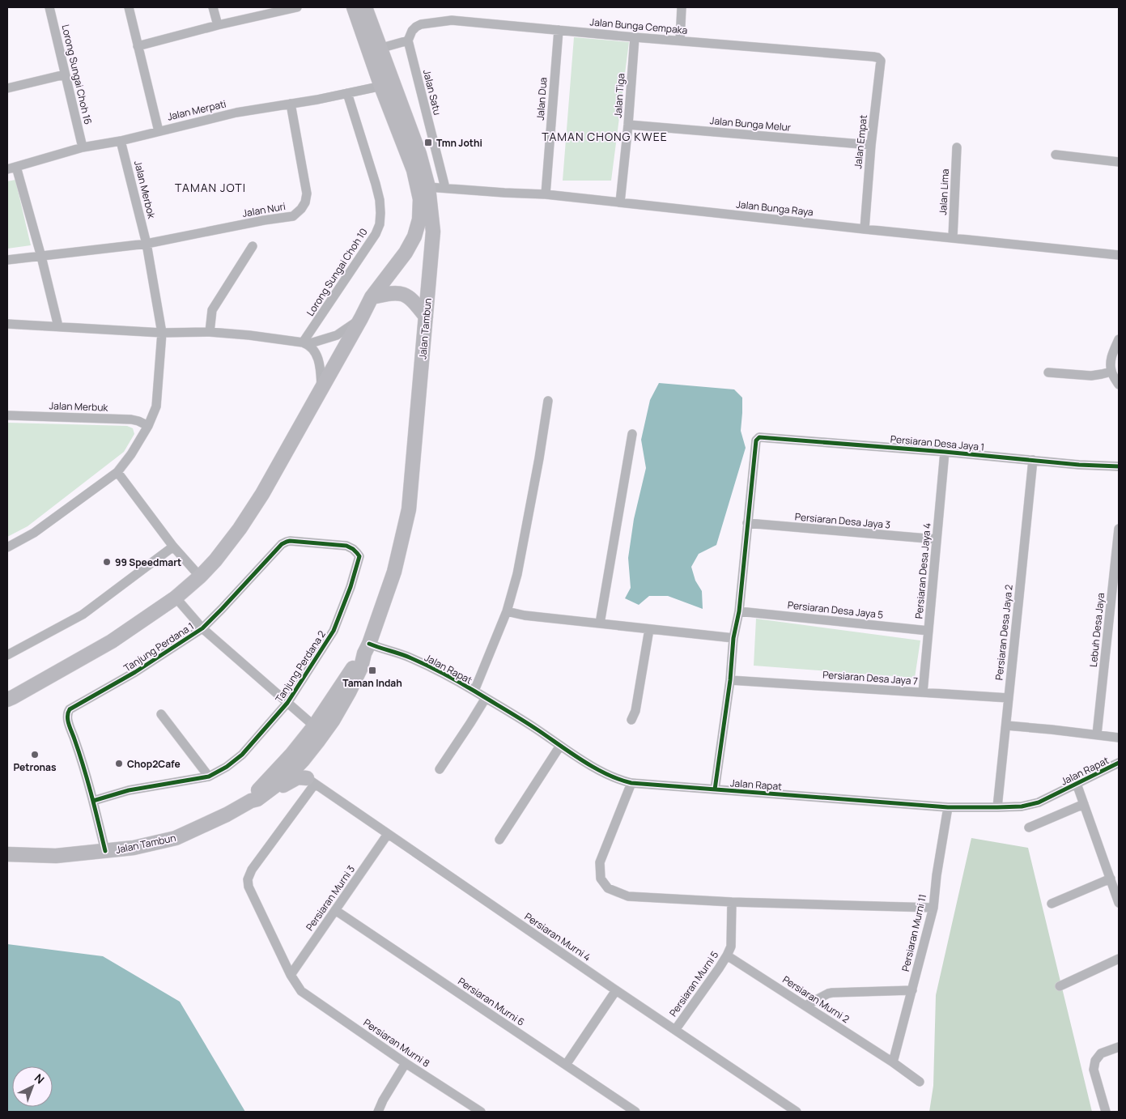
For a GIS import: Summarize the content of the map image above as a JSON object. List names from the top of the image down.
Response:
{
  "streets": {
    "main road": ["Jalan Tambun"],
    "street": [
      "Jalan Bunga Cempaka",
      "Lorong Sungai Choh 16",
      "Jalan Satu",
      "Jalan Tiga",
      "Jalan Dua",
      "Jalan Merpati",
      "Jalan Bunga Melur",
      "Jalan Empat",
      "Jalan Merbok",
      "Jalan Lima",
      "Jalan Bunga Raya",
      "Jalan Nuri",
      "Lorong Sungai Choh 10",
      "Jalan Merbuk",
      "Persiaran Desa Jaya 1",
      "Persiaran Desa Jaya 3",
      "Persiaran Desa Jaya 4",
      "Persiaran Desa Jaya 5",
      "Lebuh Desa Jaya",
      "Persiaran Desa Jaya 2",
      "Tanjung Perdana 1",
      "Tanjung Perdana 2",
      "Jalan Rapat",
      "Persiaran Desa Jaya 7",
      "Persiaran Murni 3",
      "Persiaran Murni 11",
      "Persiaran Murni 4",
      "Persiaran Murni 5",
      "Persiaran Murni 2",
      "Persiaran Murni 6",
      "Persiaran Murni 8"
    ]
  },
  "crossings": [
    ["Jalan Bunga Cempaka", "Jalan Satu"],
    ["Jalan Bunga Cempaka", "Jalan Tiga"],
    ["Jalan Bunga Cempaka", "Jalan Dua"],
    ["Jalan Bunga Cempaka", "Jalan Empat"],
    ["Lorong Sungai Choh 16", "Jalan Merpati"],
    ["Jalan Satu", "Jalan Bunga Raya"],
    ["Jalan Tiga", "Jalan Bunga Melur"],
    ["Jalan Tiga", "Jalan Bunga Raya"],
    ["Jalan Dua", "Jalan Bunga Raya"],
    ["Jalan Merpati", "Jalan Merbok"],
    ["Jalan Merpati", "Jalan Nuri"],
    ["Jalan Merpati", "Lorong Sungai Choh 10"],
    ["Jalan Merpati", "Jalan Tambun"],
    ["Jalan Bunga Melur", "Jalan Empat"],
    ["Jalan Empat", "Jalan Bunga Raya"],
    ["Jalan Merbok", "Jalan Nuri"],
    ["Jalan Merbok", "Jalan Merbuk"],
    ["Jalan Lima", "Jalan Bunga Raya"],
    ["Jalan Bunga Raya", "Jalan Tambun"],
    ["Jalan Tambun", "Jalan Rapat"],
    ["Persiaran Desa Jaya 1", "Persiaran Desa Jaya 3"],
    ["Persiaran Desa Jaya 1", "Persiaran Desa Jaya 4"],
    ["Persiaran Desa Jaya 1", "Persiaran Desa Jaya 2"],
    ["Persiaran Desa Jaya 3", "Persiaran Desa Jaya 4"],
    ["Persiaran Desa Jaya 4", "Persiaran Desa Jaya 5"],
    ["Persiaran Desa Jaya 4", "Persiaran Desa Jaya 7"],
    ["Persiaran Desa Jaya 2", "Jalan Rapat"],
    ["Persiaran Desa Jaya 2", "Persiaran Desa Jaya 7"],
    ["Tanjung Perdana 1", "Tanjung Perdana 2"],
    ["Jalan Rapat", "Persiaran Murni 11"],
    ["Persiaran Murni 3", "Persiaran Murni 4"],
    ["Persiaran Murni 3", "Persiaran Murni 6"],
    ["Persiaran Murni 3", "Persiaran Murni 8"],
    ["Persiaran Murni 11", "Persiaran Murni 2"],
    ["Persiaran Murni 4", "Persiaran Murni 5"],
    ["Persiaran Murni 5", "Persiaran Murni 2"]
  ],
  "districts": ["TAMAN CHONG KWEE", "TAMAN JOTI"],
  "places": {
    "transit": ["Tmn Jothi", "Taman Indah"],
    "other": ["99 Speedmart", "Petronas", "Chop2Cafe"]
  },
  "north": "top right"
}
